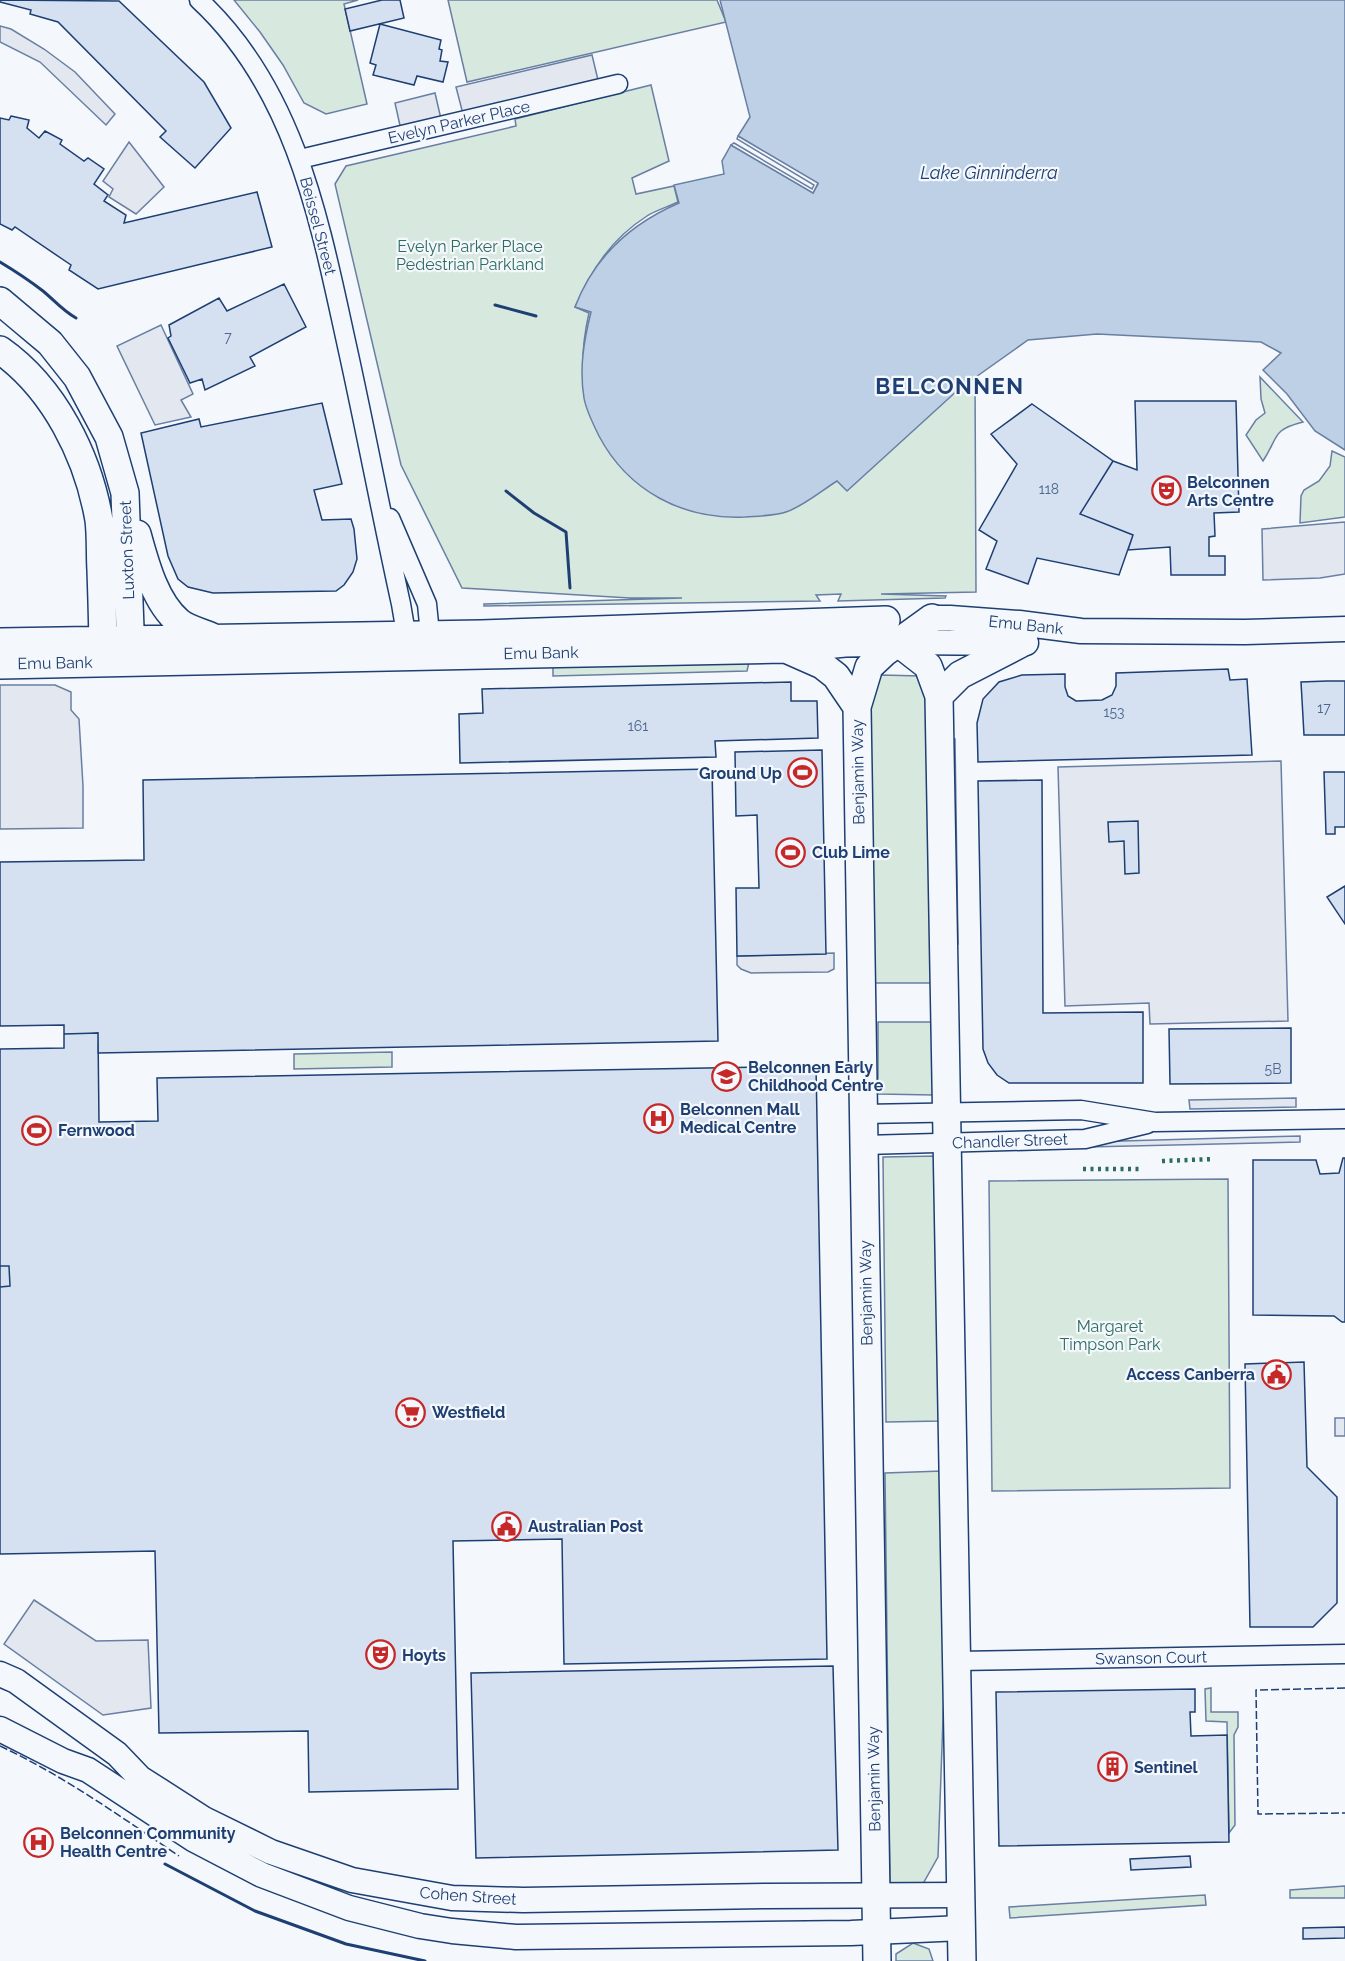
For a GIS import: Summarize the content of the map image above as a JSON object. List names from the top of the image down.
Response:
{
  "streets": {
    "main road": ["Luxton Street", "Emu Bank", "Benjamin Way"],
    "street": [
      "Evelyn Parker Place",
      "Beissel Street",
      "Chandler Street",
      "Swanson Court",
      "Cohen Street"
    ]
  },
  "crossings": [
    ["Evelyn Parker Place", "Beissel Street"],
    ["Beissel Street", "Emu Bank"],
    ["Luxton Street", "Emu Bank"],
    ["Emu Bank", "Benjamin Way"],
    ["Benjamin Way", "Chandler Street"],
    ["Benjamin Way", "Cohen Street"]
  ],
  "districts": ["BELCONNEN"],
  "water": ["Lake Ginninderra"],
  "parks": ["Evelyn Parker Place Pedestrian Parkland", "Margaret Timpson Park"],
  "places": {
    "theatre": ["Belconnen Arts Centre", "Hoyts"],
    "sports": ["Ground Up", "Club Lime", "Fernwood"],
    "school or university": ["Belconnen Early Childhood Centre"],
    "hospital": ["Belconnen Mall Medical Centre", "Belconnen Community Health Centre"],
    "public building": ["Access Canberra", "Australian Post"],
    "supermarket": ["Westfield"],
    "building": ["Sentinel"]
  },
  "house_numbers": [
    "7",
    "118",
    "17",
    "153",
    "161",
    "5B"
  ]
}
